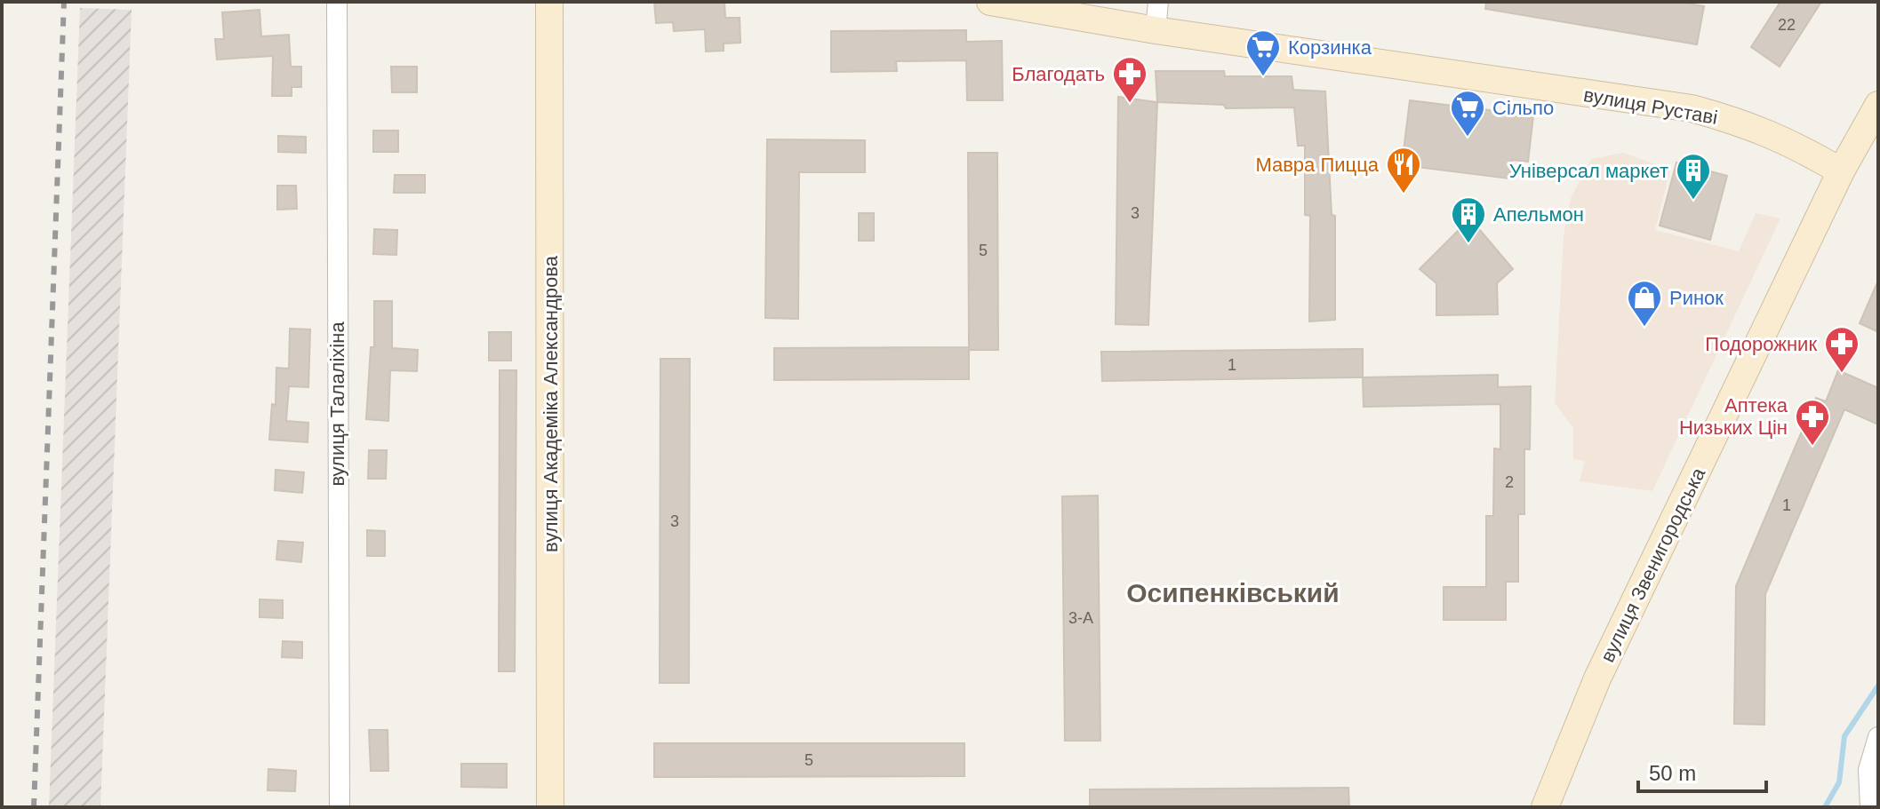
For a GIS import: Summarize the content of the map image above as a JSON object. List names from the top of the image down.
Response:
{
  "streets": {
    "street": [
      "вулиця Руставі",
      "вулиця Талаліхіна",
      "вулиця Академіка Александрова",
      "вулиця Звенигородська"
    ]
  },
  "crossings": [
    ["вулиця Руставі", "вулиця Звенигородська"]
  ],
  "districts": ["Осипенківський"],
  "places": {
    "supermarket": ["Корзинка", "Сільпо"],
    "pharmacy": ["Благодать", "Подорожник", "Аптека Низьких Цін"],
    "restaurant": ["Мавра Пицца"],
    "building": ["Універсал маркет", "Апельмон"],
    "shop": ["Ринок"]
  },
  "house_numbers": [
    "22",
    "3",
    "5",
    "1",
    "2",
    "1",
    "3",
    "3-А",
    "5"
  ],
  "scale_bar": "50 m"
}
